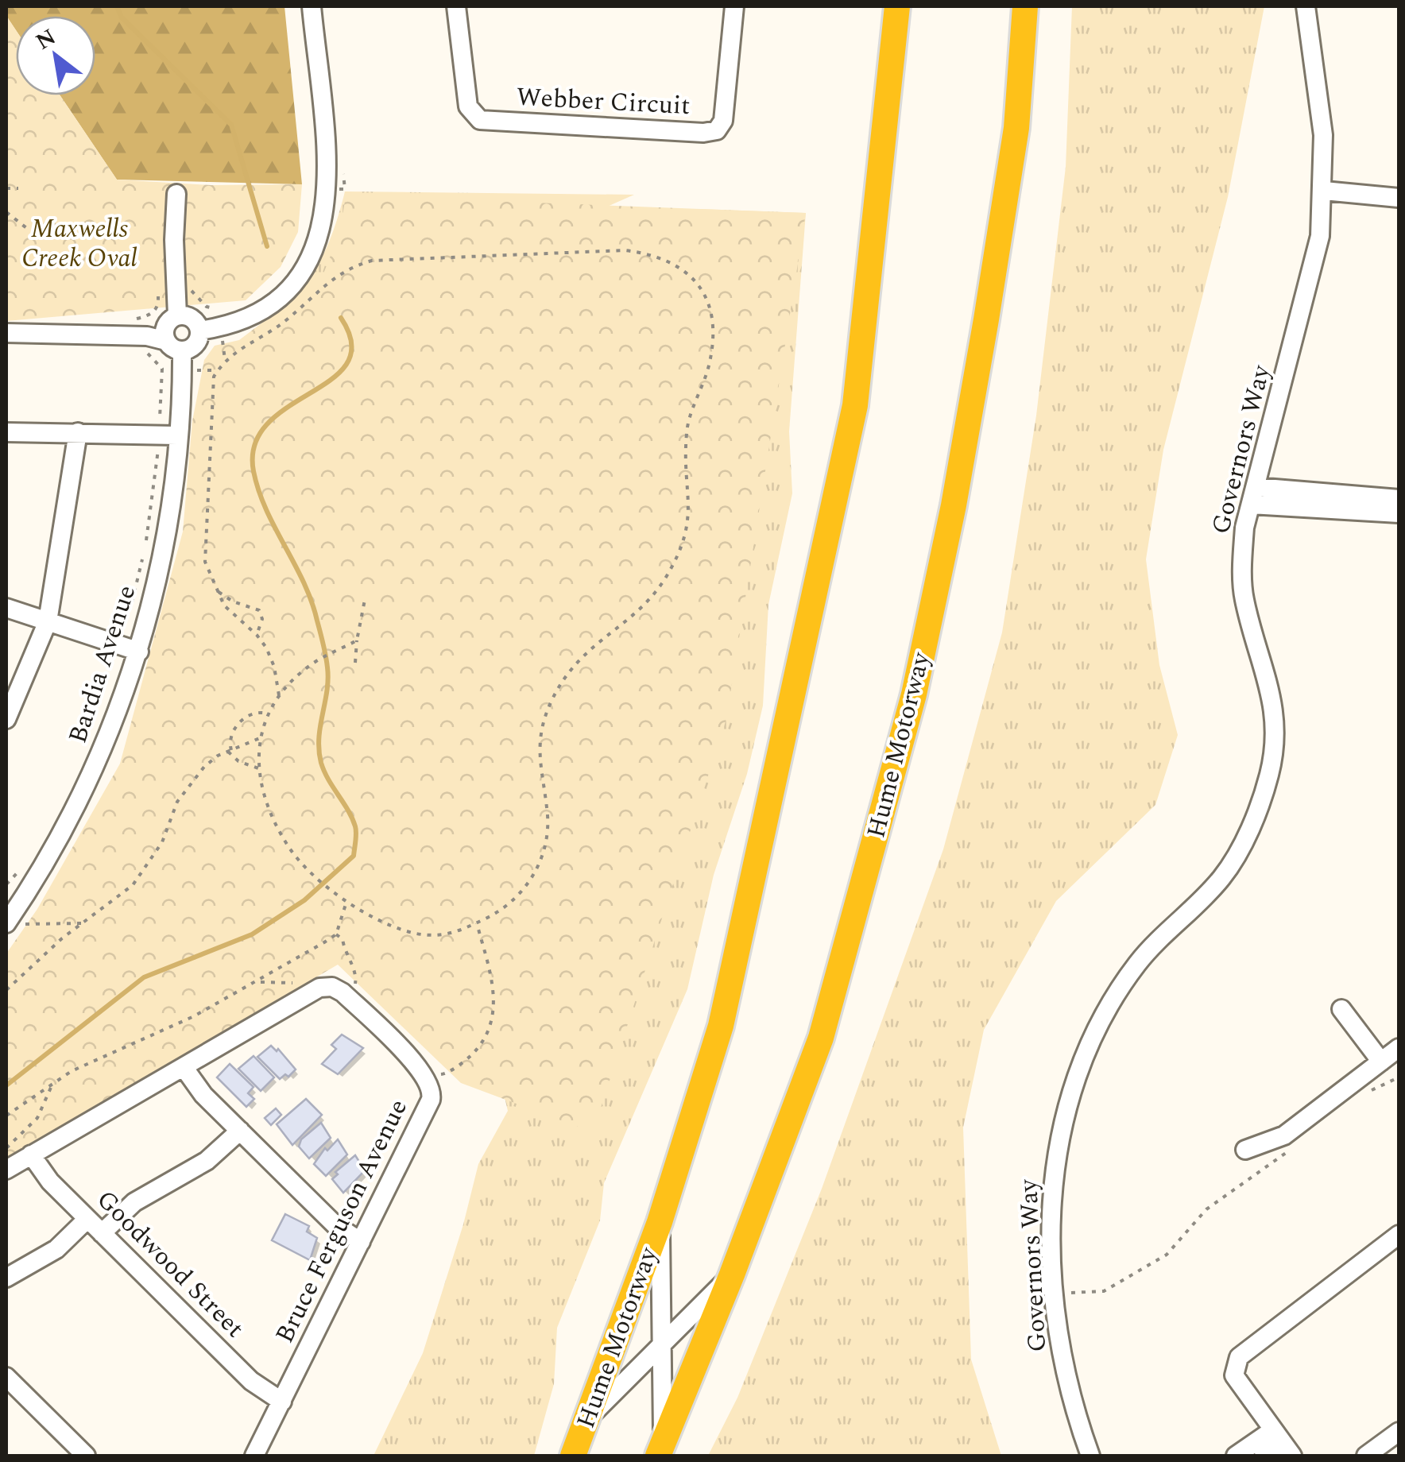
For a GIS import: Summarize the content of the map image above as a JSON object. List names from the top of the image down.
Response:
{
  "streets": {
    "highway": ["Hume Motorway"],
    "street": [
      "Webber Circuit",
      "Governors Way",
      "Bardia Avenue",
      "Bruce Ferguson Avenue",
      "Goodwood Street"
    ]
  },
  "crossings": [
    ["Bruce Ferguson Avenue", "Goodwood Street"]
  ],
  "parks": ["Maxwells Creek Oval"],
  "north": "top left"
}
